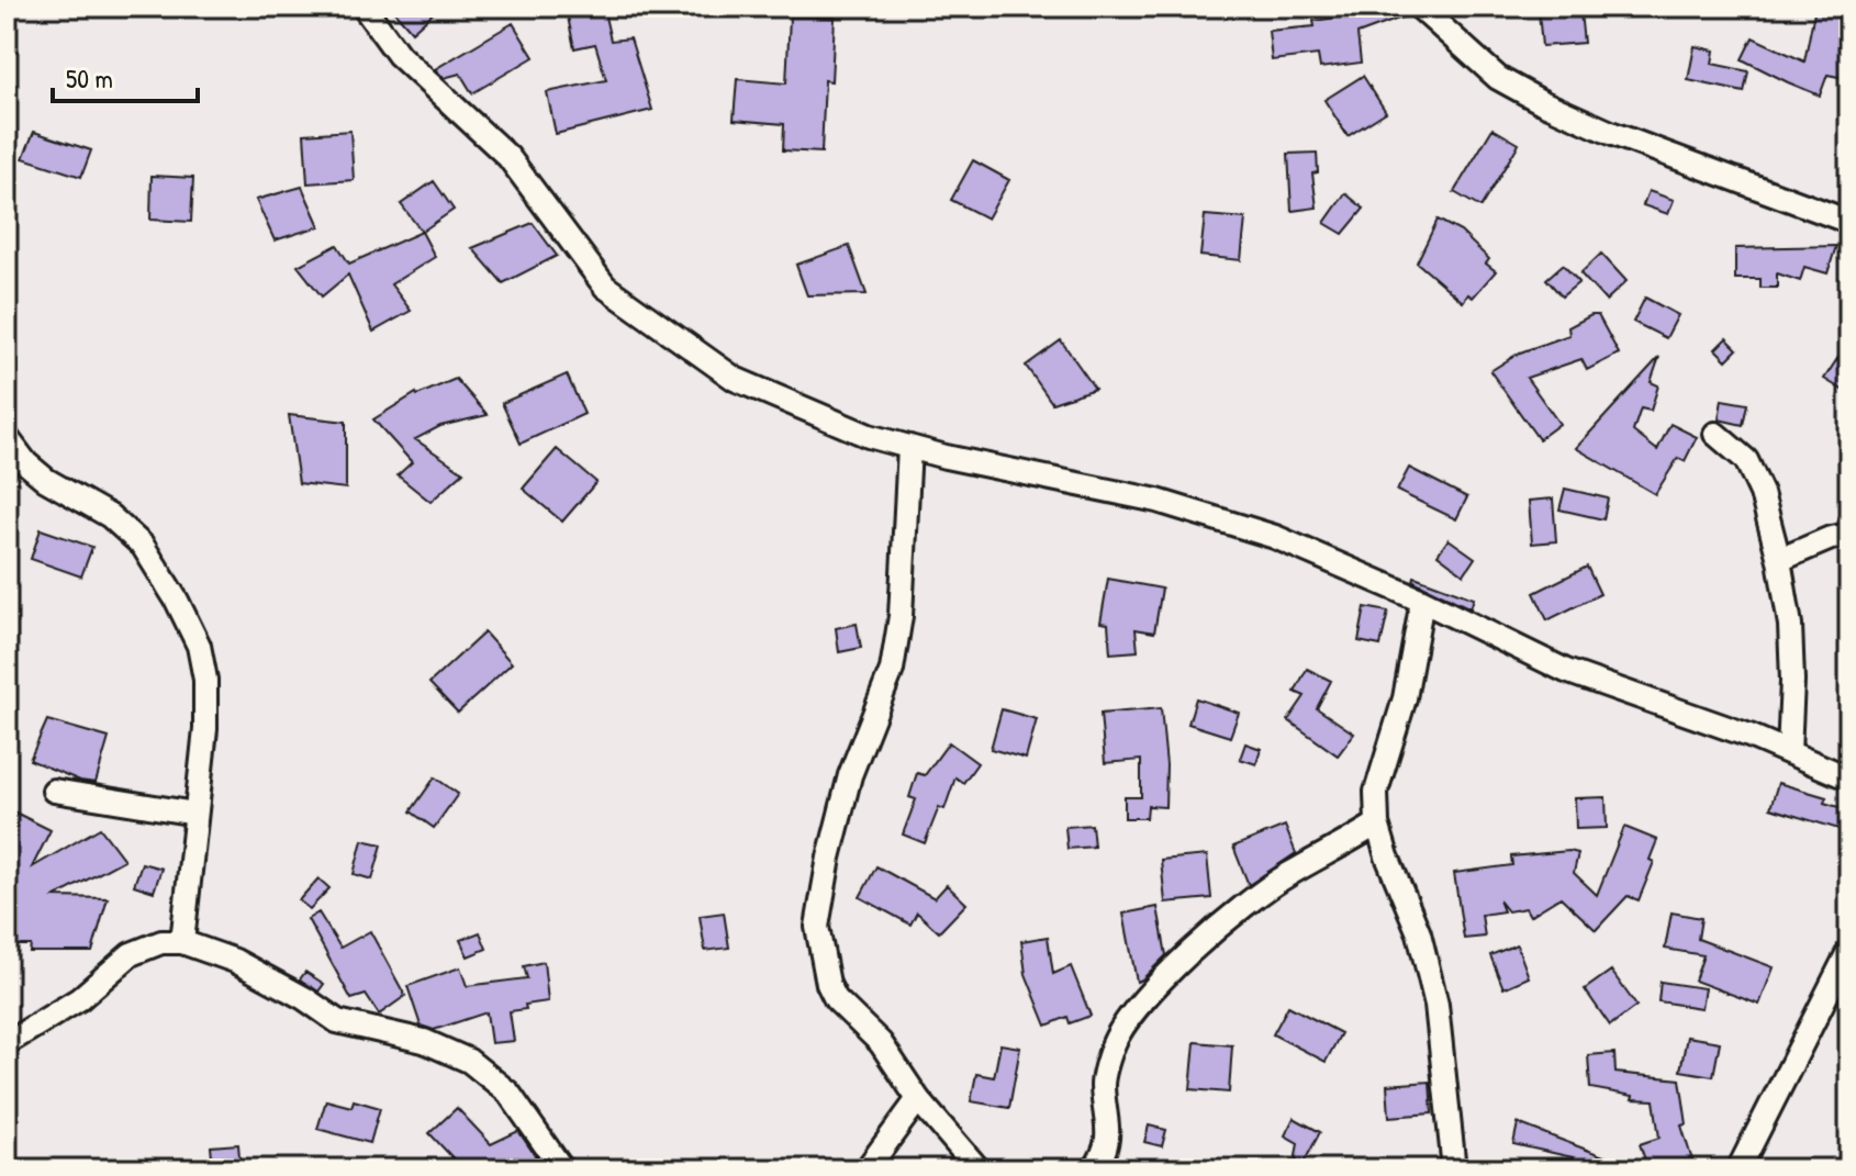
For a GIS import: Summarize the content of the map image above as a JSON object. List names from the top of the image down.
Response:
{
  "scale_bar": "50 m"
}
